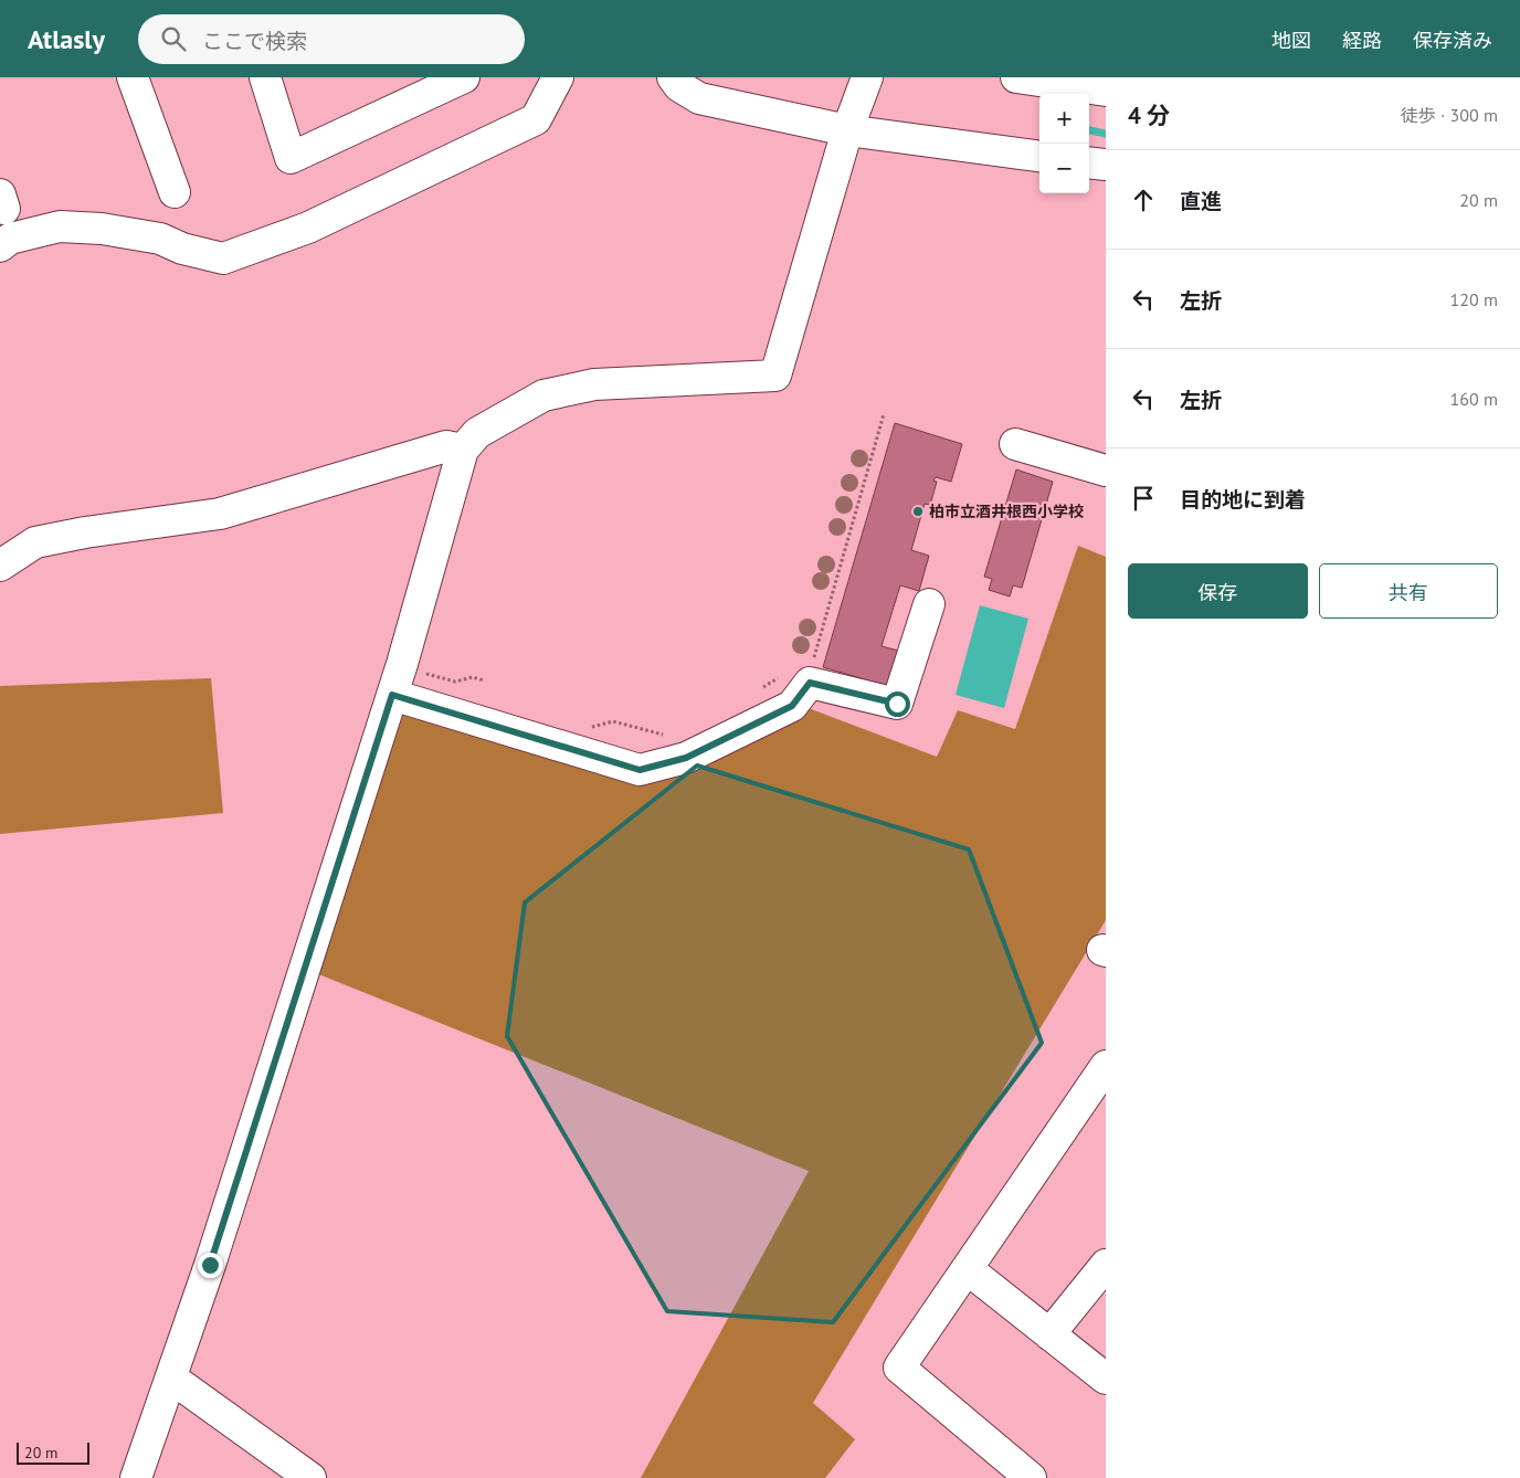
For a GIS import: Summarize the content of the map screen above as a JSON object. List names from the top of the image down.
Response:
{
  "places": ["柏市立酒井根西小学校"],
  "scale_bar": "20 m",
  "page": {
    "header": "Atlasly",
    "search": "ここで検索",
    "nav": ["地図", "経路", "保存済み"],
    "heading": ["4 分", "徒歩 · 300 m"],
    "map_buttons": ["+", "−"],
    "list": [
      ["直進", "20 m"],
      ["左折", "120 m"],
      ["左折", "160 m"],
      "目的地に到着"
    ],
    "buttons": ["保存", "共有"],
    "scale": "20 m"
  }
}
